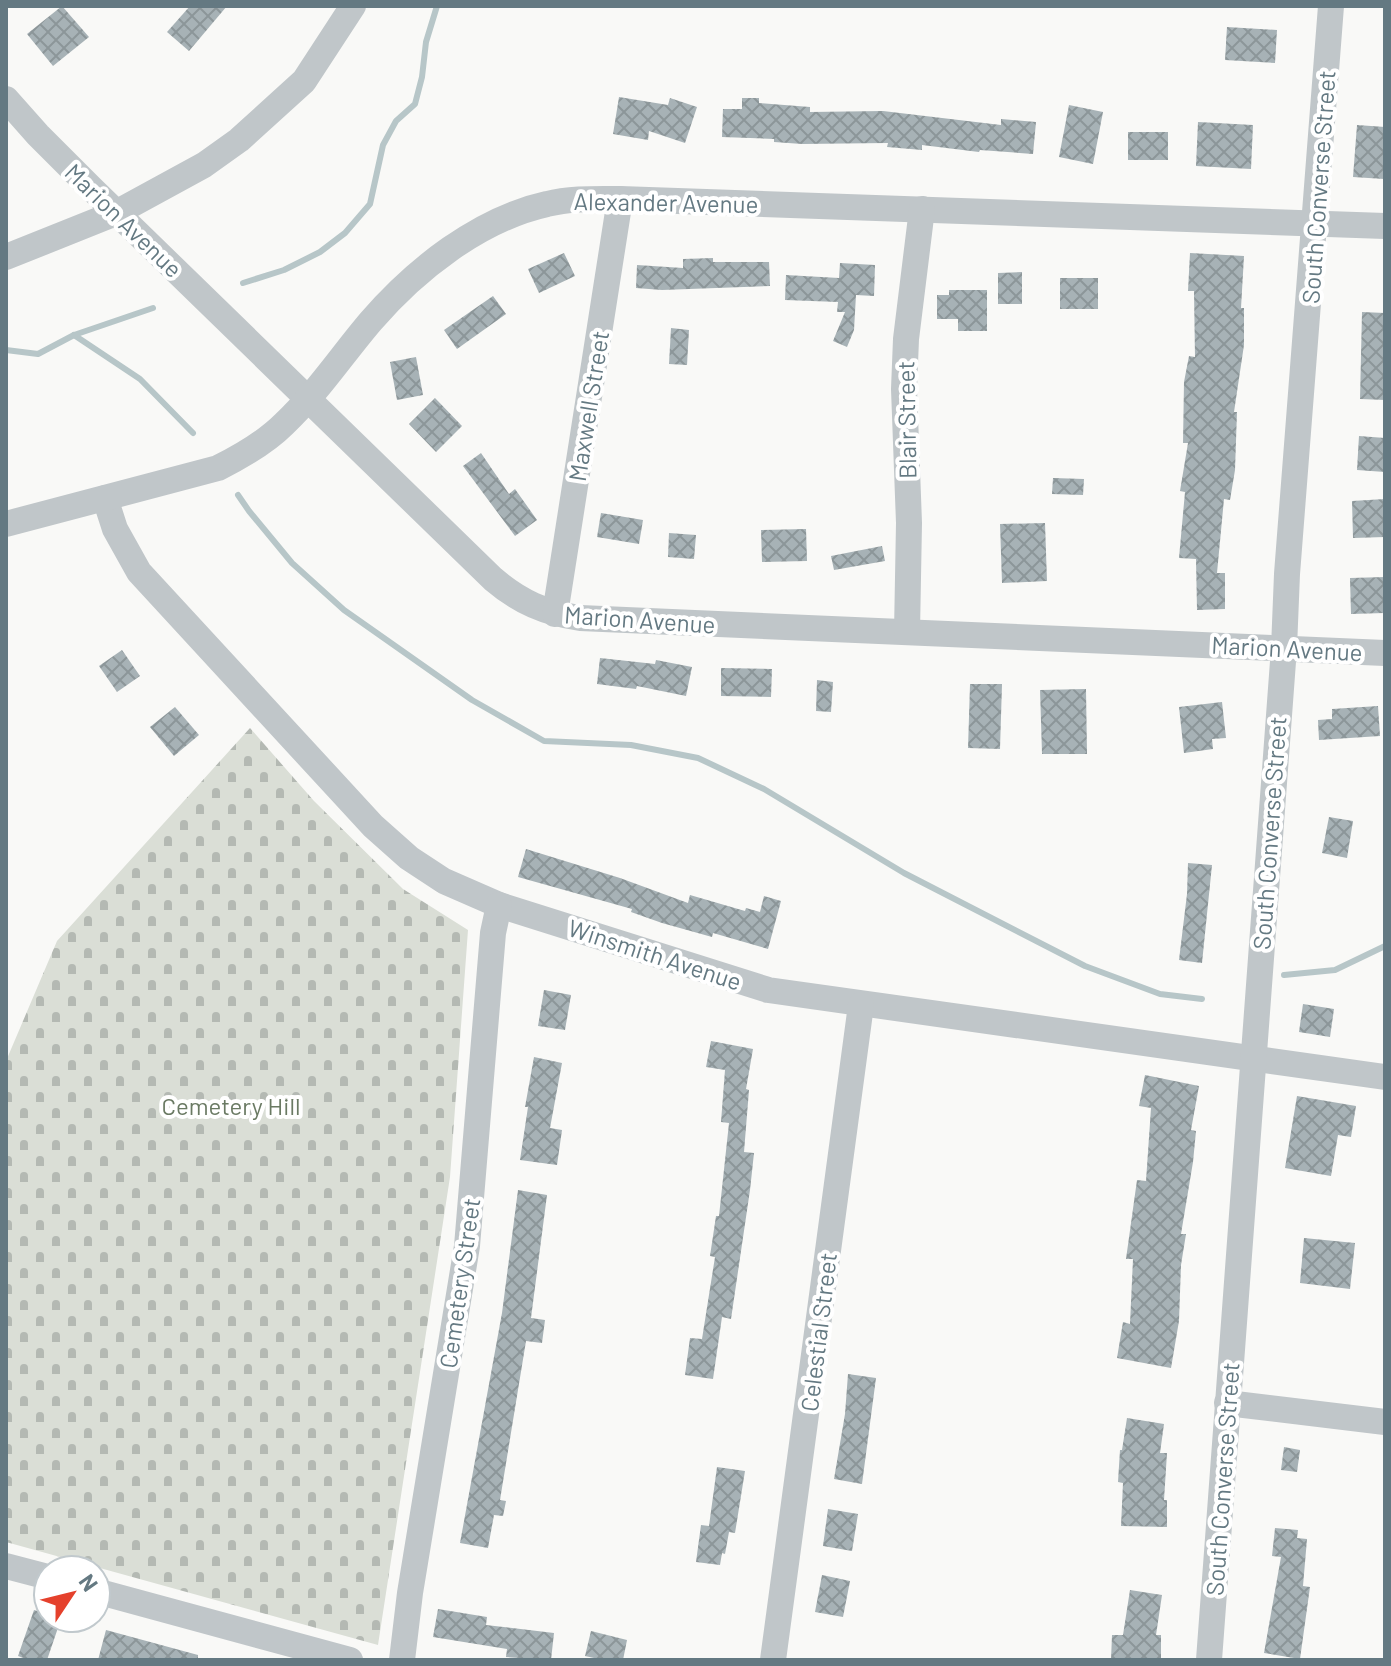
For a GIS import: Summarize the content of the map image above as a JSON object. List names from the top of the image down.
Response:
{
  "streets": {
    "street": [
      "South Converse Street",
      "Alexander Avenue",
      "Marion Avenue",
      "Maxwell Street",
      "Blair Street",
      "Winsmith Avenue",
      "Cemetery Street",
      "Celestial Street"
    ]
  },
  "crossings": [
    ["South Converse Street", "Alexander Avenue"],
    ["South Converse Street", "Marion Avenue"],
    ["South Converse Street", "Winsmith Avenue"],
    ["Alexander Avenue", "Marion Avenue"],
    ["Alexander Avenue", "Maxwell Street"],
    ["Alexander Avenue", "Blair Street"],
    ["Alexander Avenue", "Winsmith Avenue"],
    ["Marion Avenue", "Maxwell Street"],
    ["Marion Avenue", "Blair Street"],
    ["Winsmith Avenue", "Cemetery Street"],
    ["Winsmith Avenue", "Celestial Street"]
  ],
  "parks": ["Cemetery Hill"],
  "north": "top right"
}
